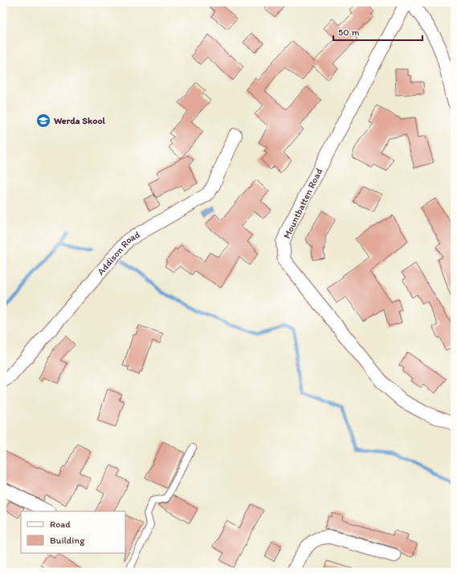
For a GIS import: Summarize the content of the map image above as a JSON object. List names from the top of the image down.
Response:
{
  "streets": {
    "street": ["Mountbatten Road", "Addison Road"]
  },
  "places": {
    "school or university": ["Werda Skool"]
  },
  "legend": ["Road", "Building"],
  "scale_bar": "50 m"
}
